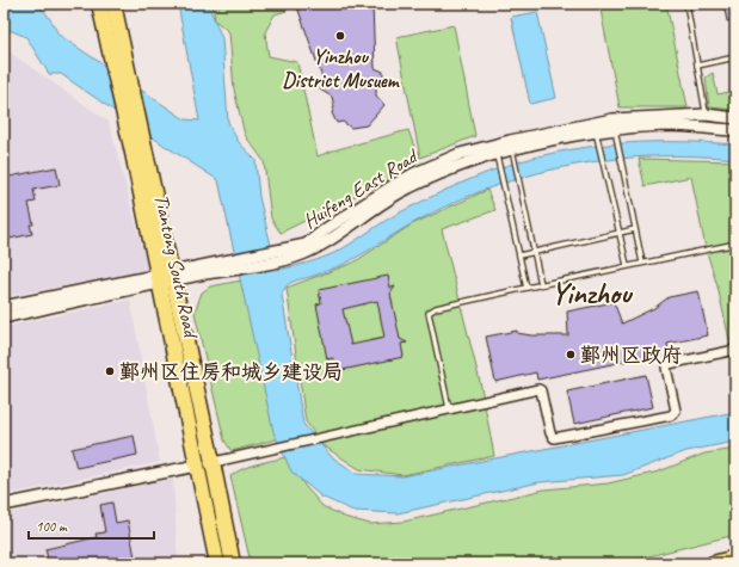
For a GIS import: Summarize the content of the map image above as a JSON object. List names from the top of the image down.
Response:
{
  "streets": {
    "main road": ["Tiantong South Road"],
    "street": ["Huifeng East Road"]
  },
  "crossings": [
    ["Huifeng East Road", "Tiantong South Road"]
  ],
  "districts": ["Yinzhou"],
  "places": ["Yinzhou District Musuem", "鄞州区政府", "鄞州区住房和城乡建设局"],
  "scale_bar": "100 m"
}
